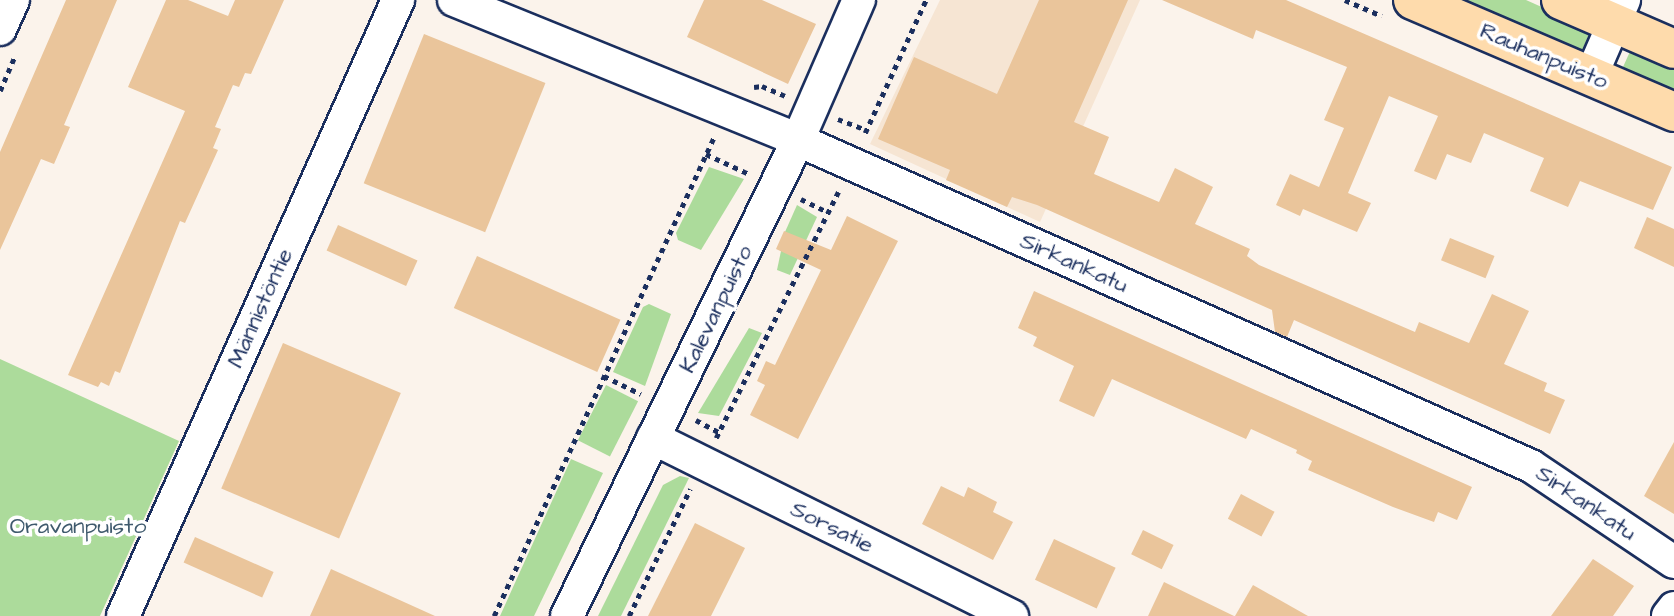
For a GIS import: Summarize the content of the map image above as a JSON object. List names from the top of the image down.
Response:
{
  "streets": {
    "main road": ["Rauhanpuisto"],
    "street": [
      "Sirkankatu",
      "Männistöntie",
      "Kalevanpuisto",
      "Sorsatie"
    ]
  },
  "crossings": [
    ["Sirkankatu", "Kalevanpuisto"],
    ["Kalevanpuisto", "Sorsatie"]
  ],
  "parks": ["Oravanpuisto"]
}
